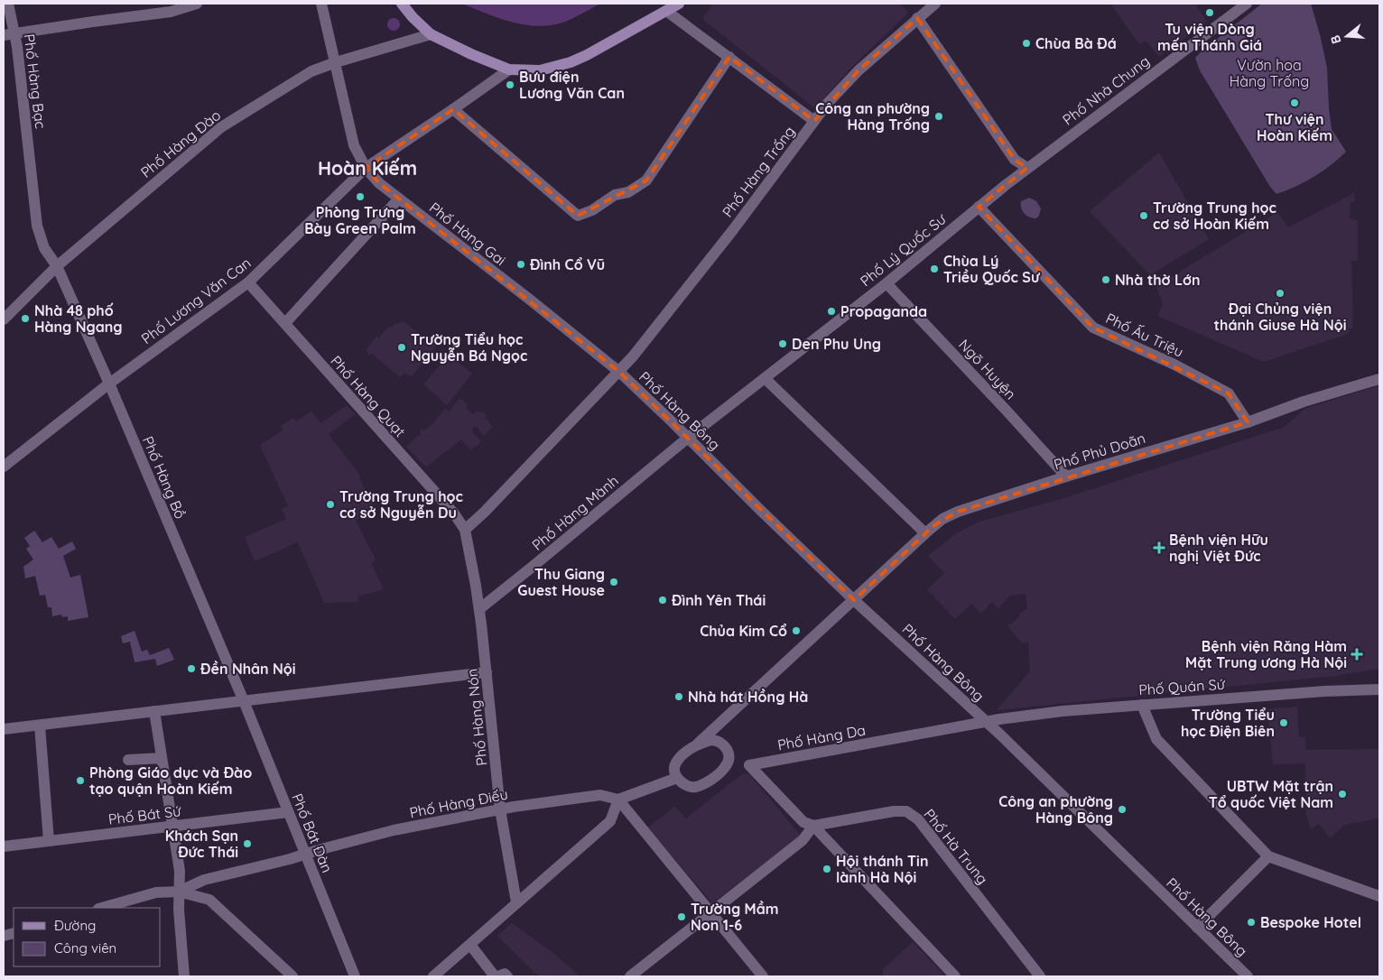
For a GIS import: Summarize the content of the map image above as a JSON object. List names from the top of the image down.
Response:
{
  "streets": {
    "street": [
      "Phố Hàng Bạc",
      "Phố Nhà Chung",
      "Phố Hàng Đào",
      "Phố Hàng Trống",
      "Phố Hàng Gai",
      "Phố Lý Quốc Sư",
      "Phố Lương Văn Can",
      "Phố Ấu Triệu",
      "Ngõ Huyện",
      "Phố Hàng Quạt",
      "Phố Hàng Bông",
      "Phố Phủ Doãn",
      "Phố Hàng Bồ",
      "Phố Hàng Mành",
      "Phố Quán Sứ",
      "Phố Hàng Nón",
      "Phố Hàng Da",
      "Phố Hàng Điếu",
      "Phố Bát Sứ",
      "Phố Bát Đàn",
      "Phố Hà Trung"
    ]
  },
  "crossings": [
    ["Phố Hàng Bạc", "Phố Hàng Đào"],
    ["Phố Hàng Bạc", "Phố Hàng Bồ"],
    ["Phố Nhà Chung", "Phố Lý Quốc Sư"],
    ["Phố Hàng Đào", "Phố Hàng Gai"],
    ["Phố Hàng Đào", "Phố Hàng Bồ"],
    ["Phố Hàng Trống", "Phố Hàng Gai"],
    ["Phố Hàng Trống", "Phố Hàng Quạt"],
    ["Phố Hàng Trống", "Phố Hàng Bông"],
    ["Phố Hàng Trống", "Phố Hàng Nón"],
    ["Phố Hàng Gai", "Phố Lương Văn Can"],
    ["Phố Hàng Gai", "Phố Hàng Bông"],
    ["Phố Lý Quốc Sư", "Phố Ấu Triệu"],
    ["Phố Lý Quốc Sư", "Ngõ Huyện"],
    ["Phố Lý Quốc Sư", "Phố Hàng Bông"],
    ["Phố Lý Quốc Sư", "Phố Hàng Mành"],
    ["Phố Lương Văn Can", "Phố Hàng Quạt"],
    ["Phố Lương Văn Can", "Phố Hàng Bồ"],
    ["Phố Ấu Triệu", "Phố Phủ Doãn"],
    ["Ngõ Huyện", "Phố Phủ Doãn"],
    ["Phố Hàng Quạt", "Phố Hàng Nón"],
    ["Phố Hàng Bông", "Phố Phủ Doãn"],
    ["Phố Hàng Bông", "Phố Hàng Mành"],
    ["Phố Hàng Bông", "Phố Quán Sứ"],
    ["Phố Hàng Bông", "Phố Hàng Da"],
    ["Phố Hàng Bồ", "Phố Bát Đàn"],
    ["Phố Hàng Mành", "Phố Hàng Nón"],
    ["Phố Quán Sứ", "Phố Hàng Da"],
    ["Phố Hàng Nón", "Phố Hàng Điếu"],
    ["Phố Hàng Da", "Phố Hà Trung"],
    ["Phố Hàng Điếu", "Phố Bát Đàn"],
    ["Phố Bát Sứ", "Phố Bát Đàn"]
  ],
  "districts": ["Hoàn Kiếm"],
  "parks": ["Vườn hoa Hàng Trống"],
  "places": {
    "other": [
      "Tu viện Dòng mến Thánh Giá",
      "Chùa Bà Đá",
      "Bưu điện Lương Văn Can",
      "Thư viện Hoàn Kiếm",
      "Công an phường Hàng Trống",
      "Phòng Trưng Bày Green Palm",
      "Trường Trung học cơ sở Hoàn Kiếm",
      "Đình Cổ Vũ",
      "Chùa Lý Triều Quốc Sư",
      "Nhà thờ Lớn",
      "Đại Chủng viện thánh Giuse Hà Nội",
      "Propaganda",
      "Nhà 48 phố Hàng Ngang",
      "Den Phu Ung",
      "Trường Tiểu học Nguyễn Bá Ngọc",
      "Trường Trung học cơ sở Nguyễn Du",
      "Thu Giang Guest House",
      "Đình Yên Thái",
      "Chủa Kim Cổ",
      "Đền Nhân Nội",
      "Nhà hát Hồng Hà",
      "Trường Tiểu học Điện Biên",
      "Phòng Giáo dục và Đào tạo quận Hoàn Kiếm",
      "UBTW Mặt trận Tổ quốc Việt Nam",
      "Công an phường Hàng Bông",
      "Khách Sạn Đức Thái",
      "Hội thánh Tin lành Hà Nội",
      "Trường Mầm Non 1-6",
      "Bespoke Hotel"
    ],
    "health": ["Bệnh viện Hữu nghị Việt Đức", "Bệnh viện Răng Hàm Mặt Trung ương Hà Nội"]
  },
  "legend": ["Đường", "Công viên"],
  "north": "left"
}
